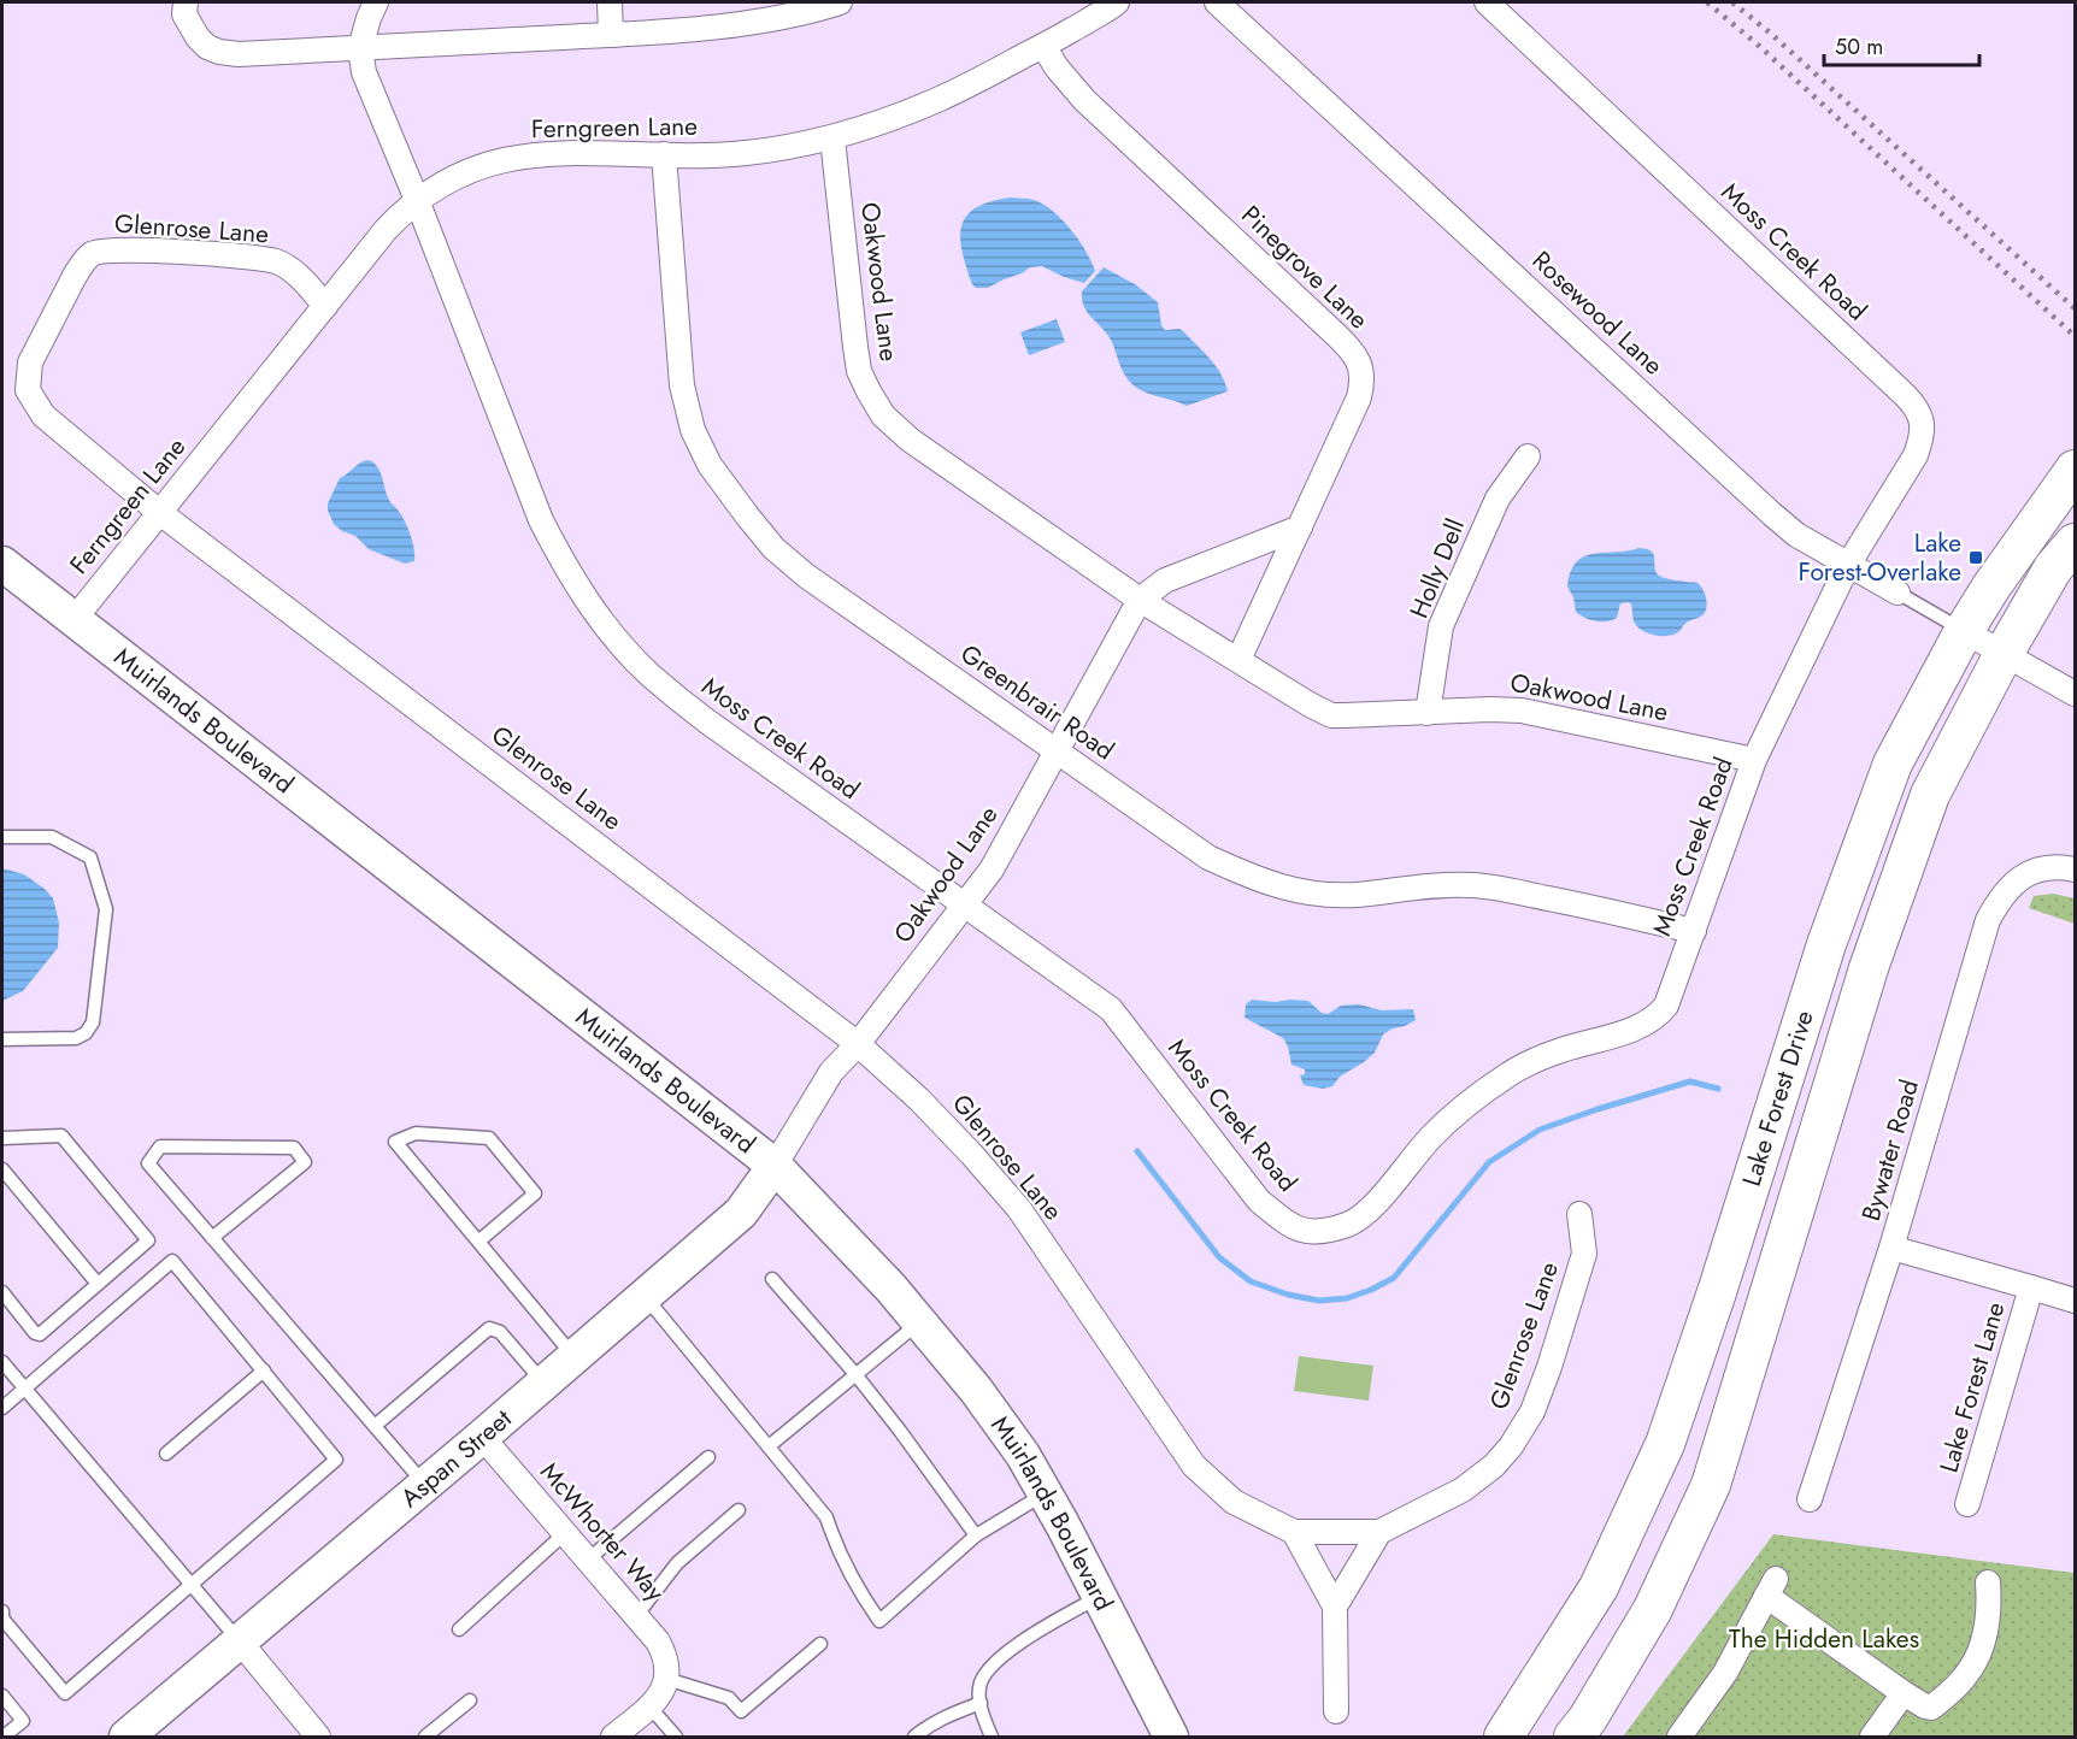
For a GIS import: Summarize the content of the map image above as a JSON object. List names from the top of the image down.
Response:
{
  "streets": {
    "main road": ["Muirlands Boulevard", "Lake Forest Drive", "Aspan Street"],
    "street": [
      "Ferngreen Lane",
      "Glenrose Lane",
      "Moss Creek Road",
      "Pinegrove Lane",
      "Oakwood Lane",
      "Rosewood Lane",
      "Holly Dell",
      "Greenbrair Road",
      "Bywater Road",
      "Lake Forest Lane",
      "McWhorter Way"
    ]
  },
  "crossings": [
    ["Ferngreen Lane", "Glenrose Lane"],
    ["Ferngreen Lane", "Moss Creek Road"],
    ["Ferngreen Lane", "Pinegrove Lane"],
    ["Ferngreen Lane", "Oakwood Lane"],
    ["Ferngreen Lane", "Greenbrair Road"],
    ["Ferngreen Lane", "Muirlands Boulevard"],
    ["Glenrose Lane", "Oakwood Lane"],
    ["Moss Creek Road", "Oakwood Lane"],
    ["Moss Creek Road", "Rosewood Lane"],
    ["Moss Creek Road", "Greenbrair Road"],
    ["Pinegrove Lane", "Oakwood Lane"],
    ["Oakwood Lane", "Holly Dell"],
    ["Oakwood Lane", "Greenbrair Road"],
    ["Oakwood Lane", "Muirlands Boulevard"],
    ["Oakwood Lane", "Aspan Street"],
    ["Rosewood Lane", "Lake Forest Drive"],
    ["Muirlands Boulevard", "Aspan Street"],
    ["Bywater Road", "Lake Forest Lane"],
    ["Aspan Street", "McWhorter Way"]
  ],
  "parks": ["The Hidden Lakes"],
  "places": {
    "transit": ["Lake Forest-Overlake"]
  },
  "scale_bar": "50 m"
}
